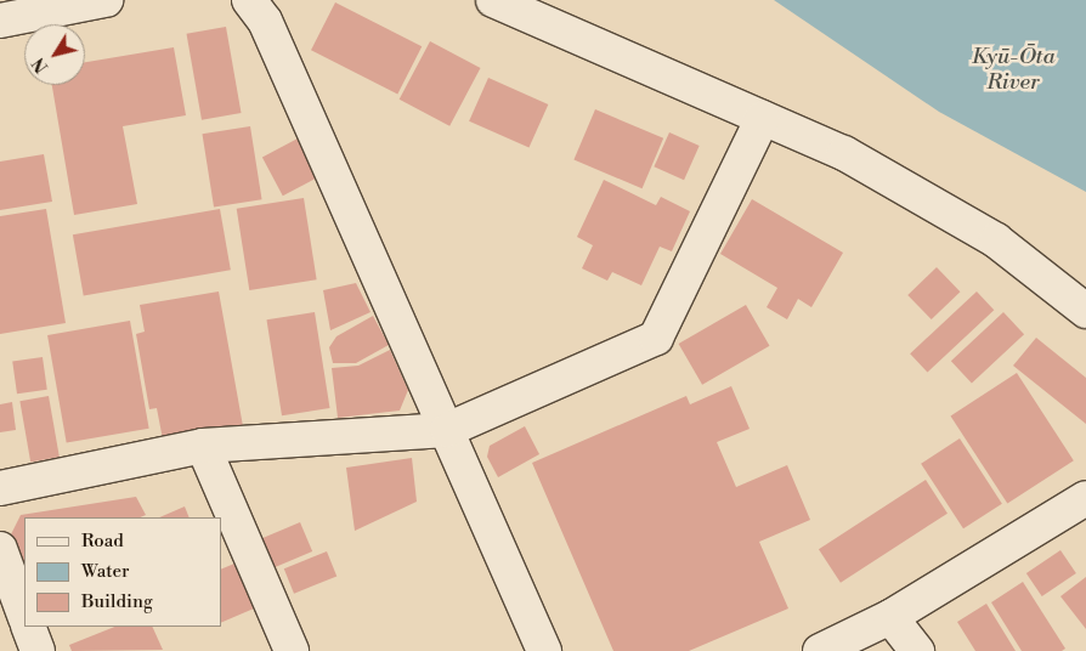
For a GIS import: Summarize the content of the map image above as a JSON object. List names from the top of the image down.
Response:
{
  "water": ["Kyū-Ōta River"],
  "legend": ["Road", "Water", "Building"],
  "north": "bottom left"
}
